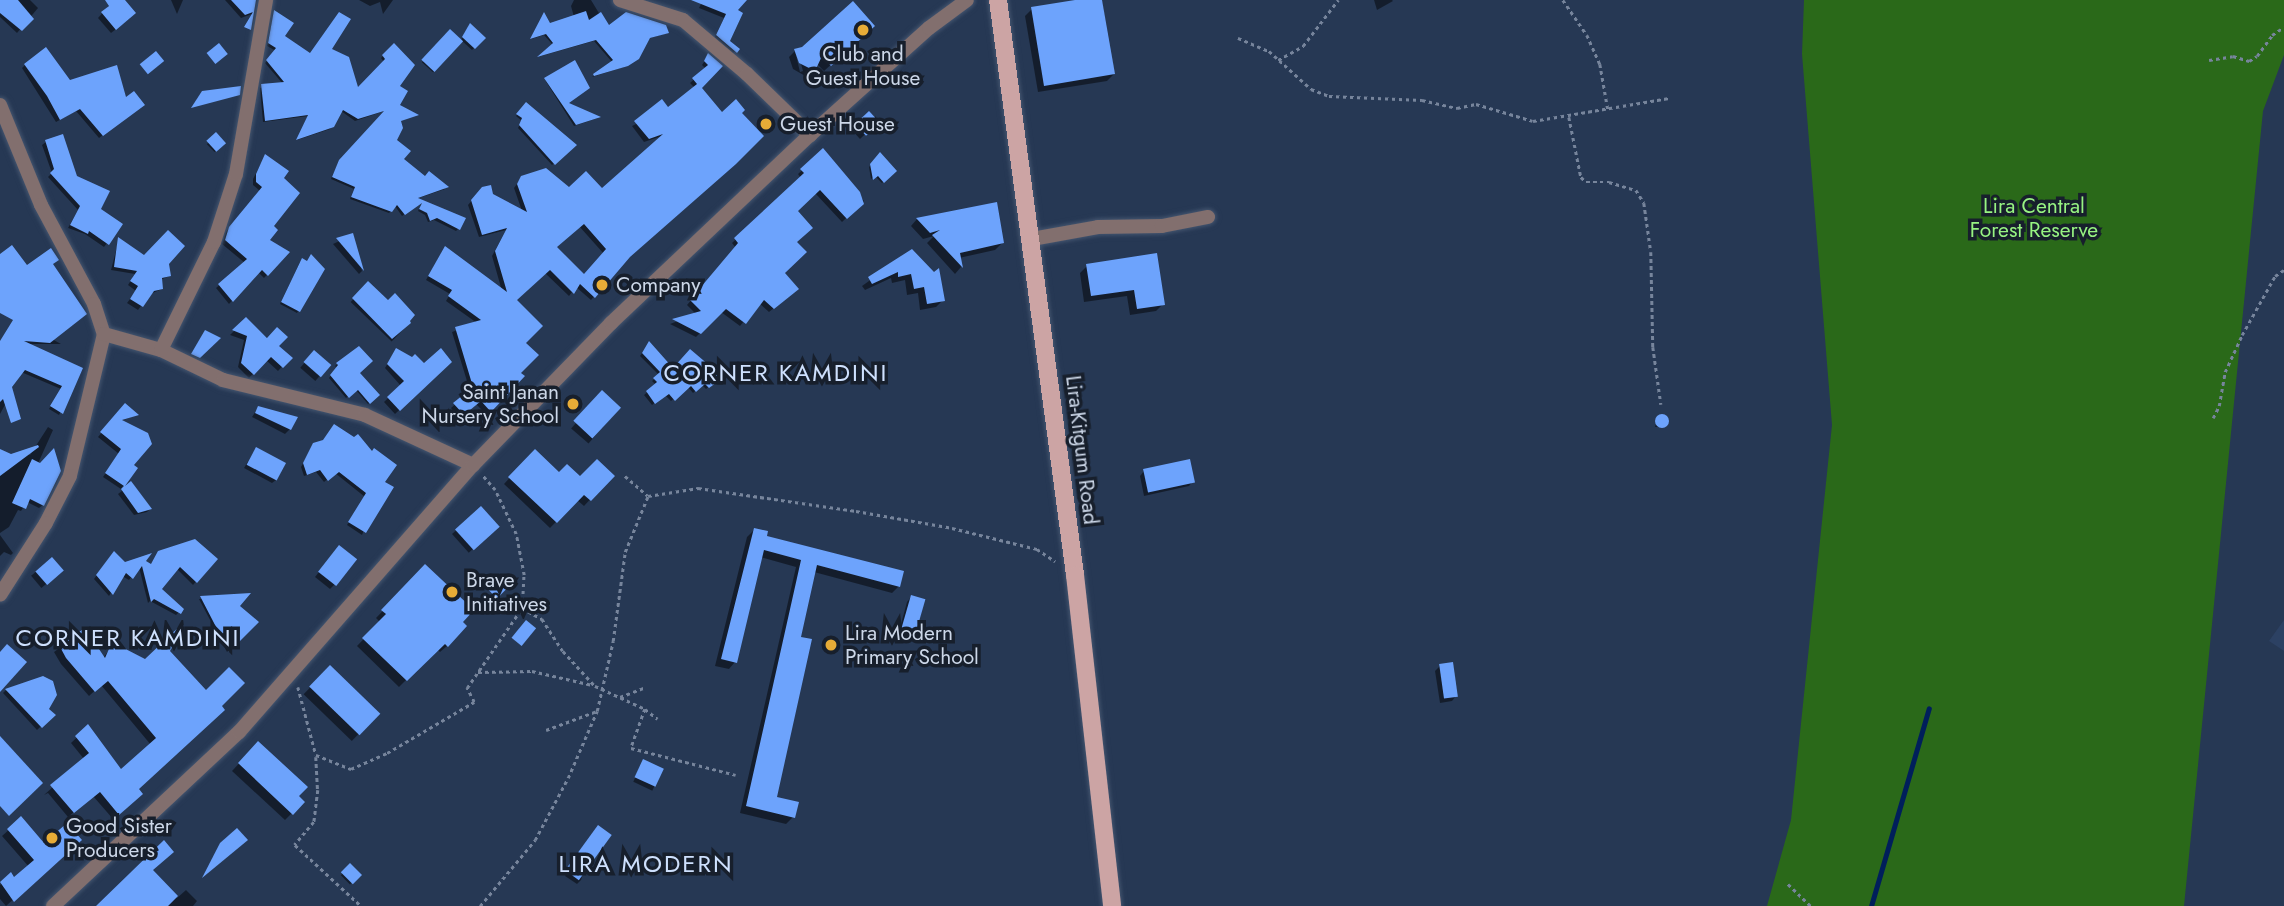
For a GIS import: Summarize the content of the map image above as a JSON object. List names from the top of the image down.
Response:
{
  "streets": {
    "main road": ["Lira-Kitgum Road"]
  },
  "districts": ["CORNER KAMDINI", "CORNER KAMDINI", "LIRA MODERN"],
  "parks": ["Lira Central Forest Reserve"],
  "places": [
    "Club and Guest House",
    "Guest House",
    "Company",
    "Saint Janan Nursery School",
    "Brave Initiatives",
    "Lira Modern Primary School",
    "Good Sister Producers"
  ]
}
